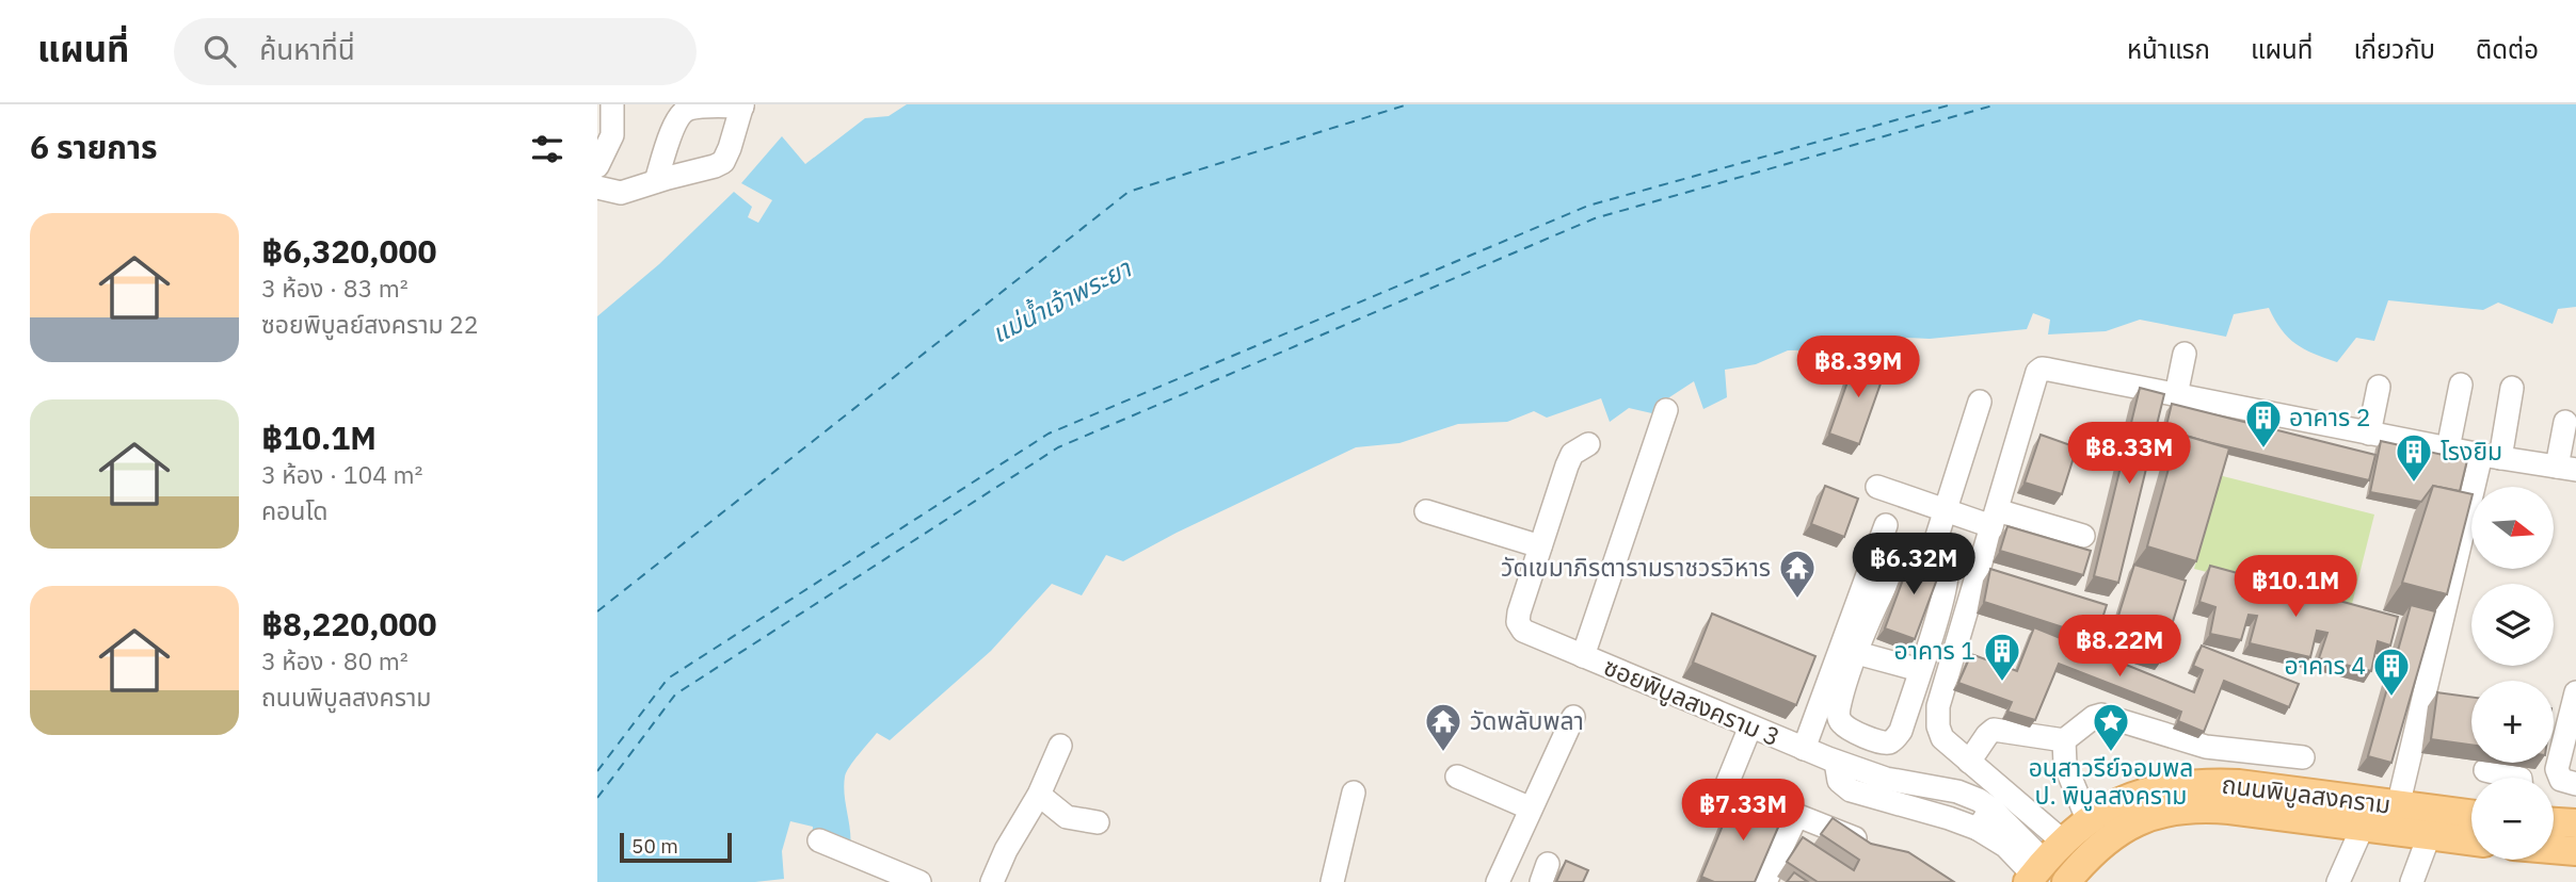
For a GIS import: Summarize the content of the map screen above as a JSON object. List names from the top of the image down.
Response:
{
  "streets": {
    "main road": ["ถนนพิบูลสงคราม"],
    "street": ["ซอยพิบูลสงคราม 3"]
  },
  "water": ["แม่น้ำเจ้าพระยา"],
  "places": {
    "building": [
      "อาคาร 2",
      "โรงยิม",
      "อาคาร 1",
      "อาคาร 4"
    ],
    "temple": ["วัดเขมาภิรตารามราชวรวิหาร", "วัดพลับพลา"],
    "place": ["อนุสาวรีย์จอมพล ป. พิบูลสงคราม"]
  },
  "scale_bar": "50 m",
  "north": "right",
  "page": {
    "header": "แผนที่",
    "search": "ค้นหาที่นี่",
    "nav": [
      "หน้าแรก",
      "แผนที่",
      "เกี่ยวกับ",
      "ติดต่อ"
    ],
    "heading": "6 รายการ",
    "list": [
      {
        "name": "฿6,320,000",
        "note": "3 ห้อง · 83 m² · ซอยพิบูลย์สงคราม 22"
      },
      {
        "name": "฿10.1M",
        "note": "3 ห้อง · 104 m² · คอนโด"
      },
      {
        "name": "฿8,220,000",
        "note": "3 ห้อง · 80 m² · ถนนพิบูลสงคราม"
      }
    ],
    "price": [
      "฿8.39M",
      "฿8.33M",
      "฿6.32M",
      "฿10.1M",
      "฿8.22M",
      "฿7.33M"
    ],
    "map_buttons": ["+", "−"],
    "scale": "50 m"
  }
}
